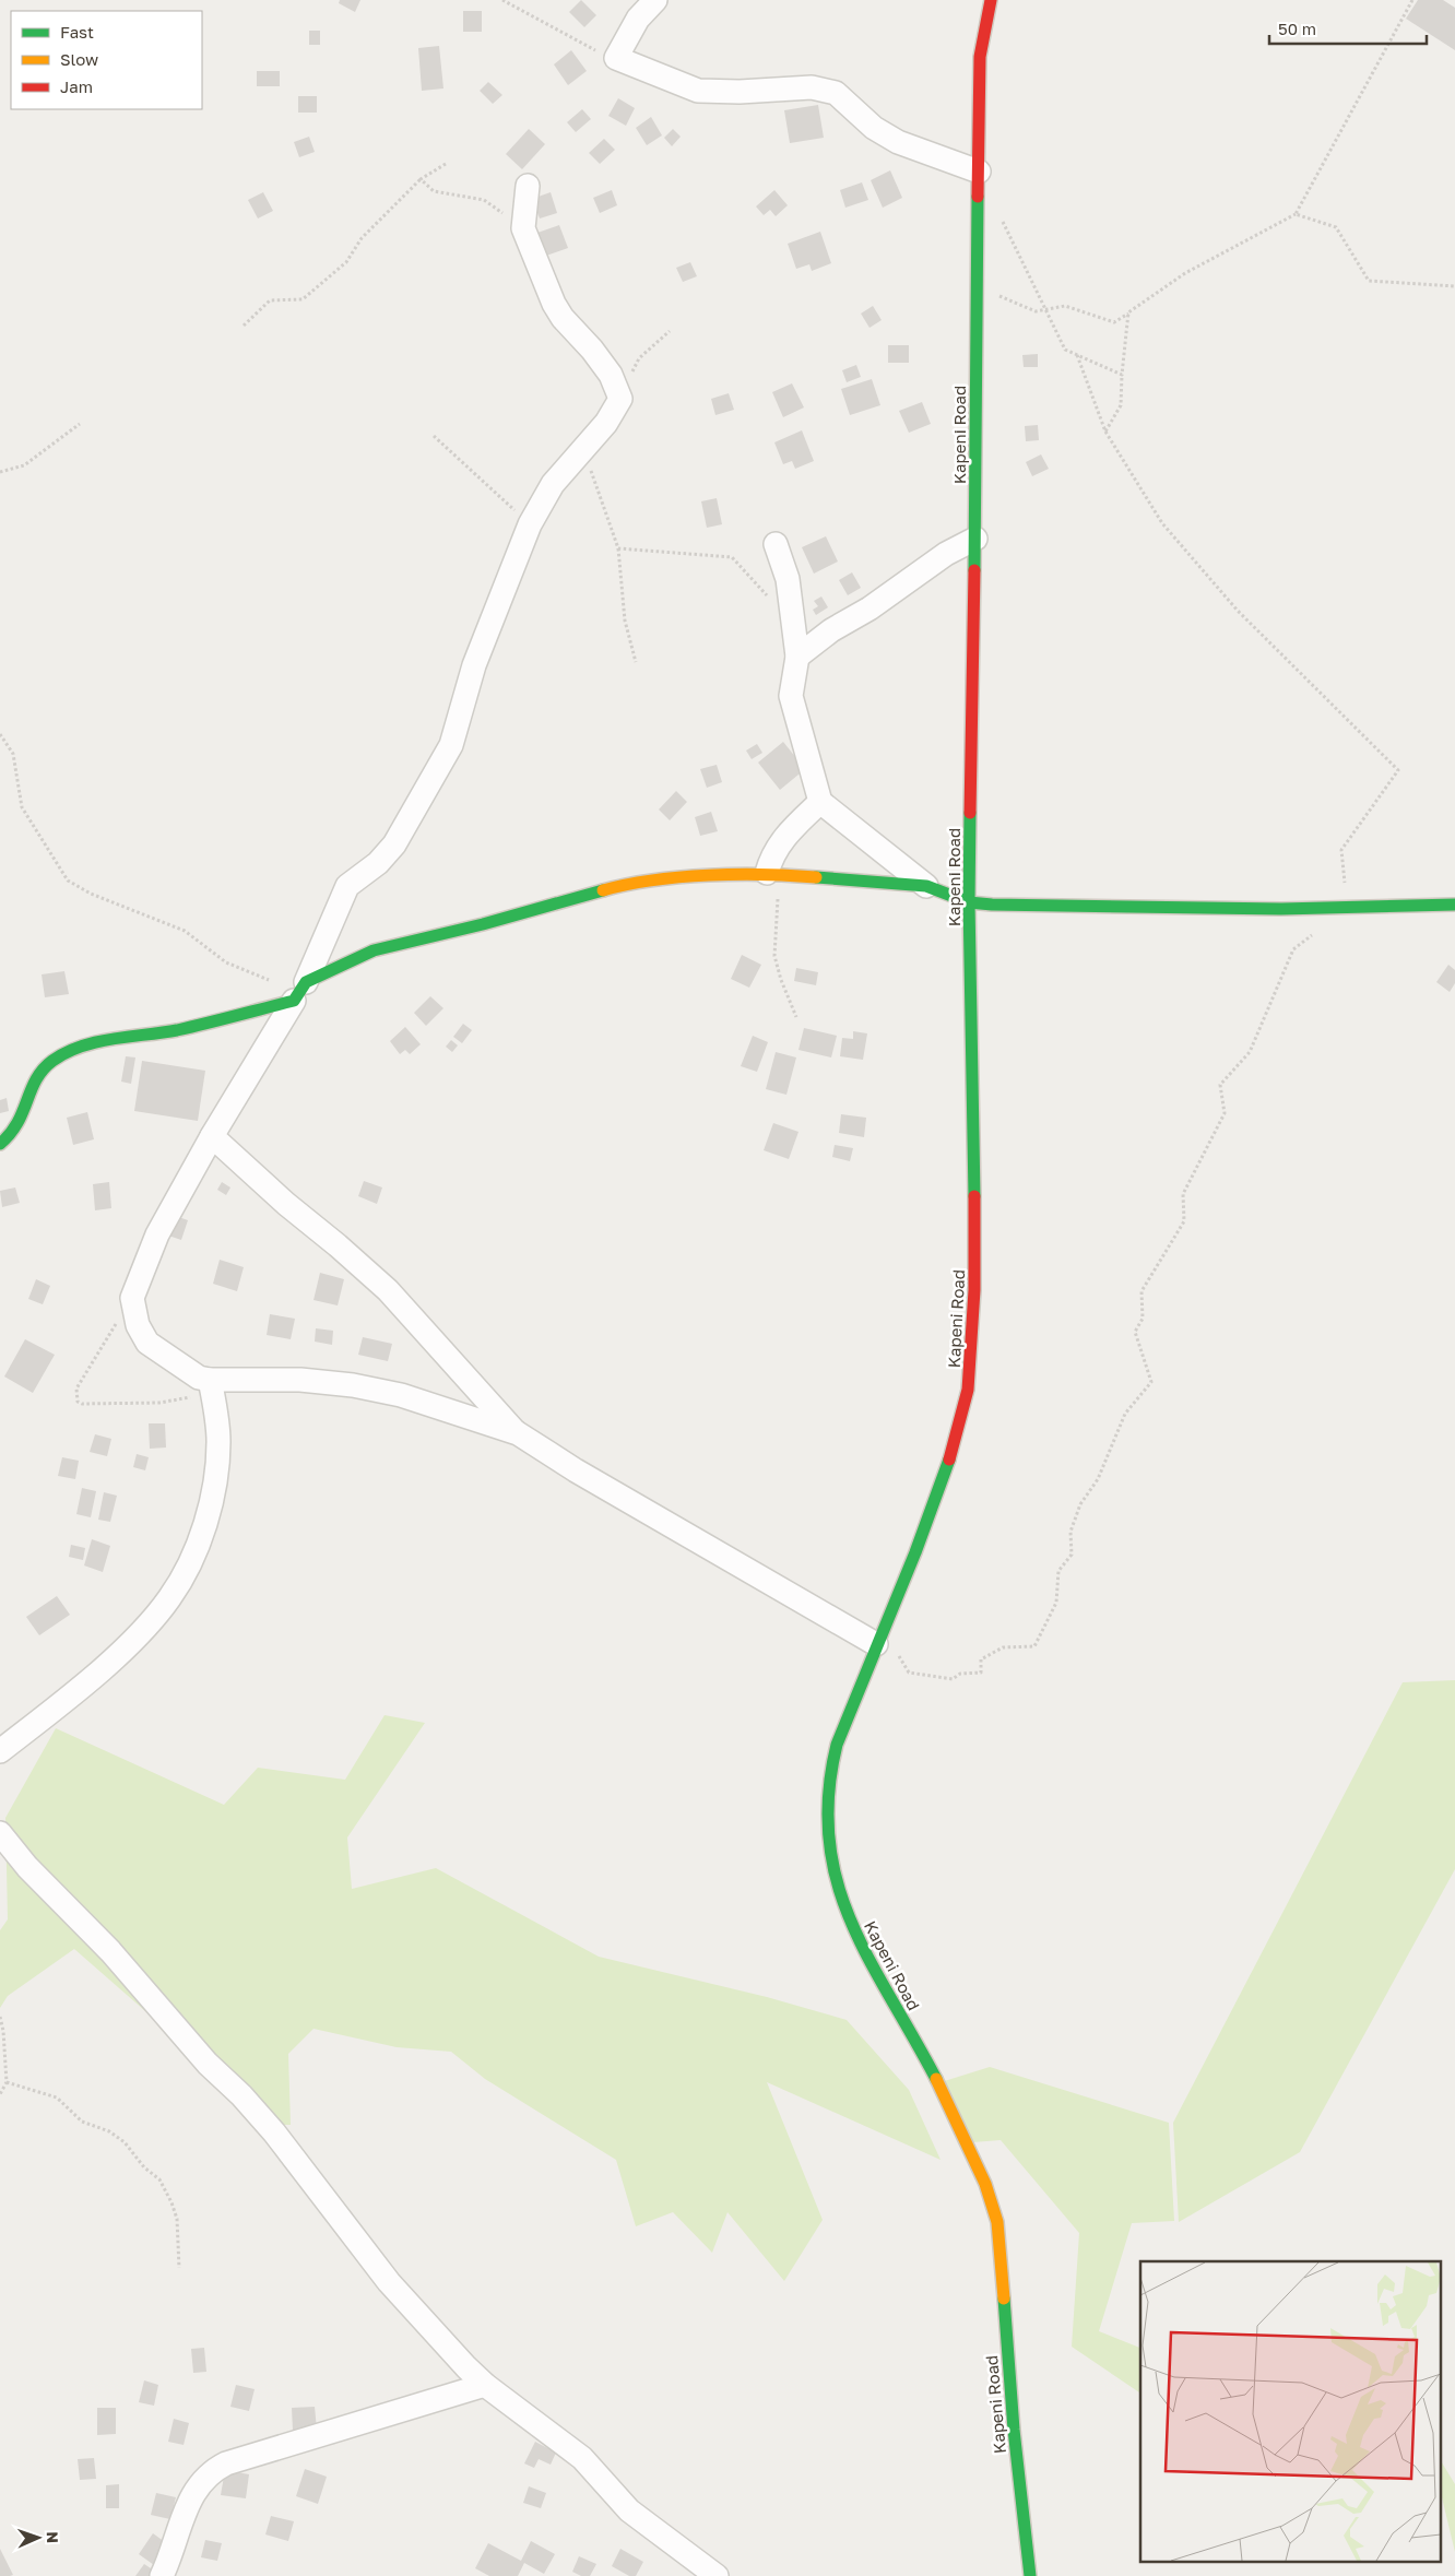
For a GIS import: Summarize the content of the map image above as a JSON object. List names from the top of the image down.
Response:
{
  "streets": {
    "main road": ["Kapeni Road"]
  },
  "legend": ["Fast", "Slow", "Jam"],
  "scale_bar": "50 m",
  "north": "right"
}
